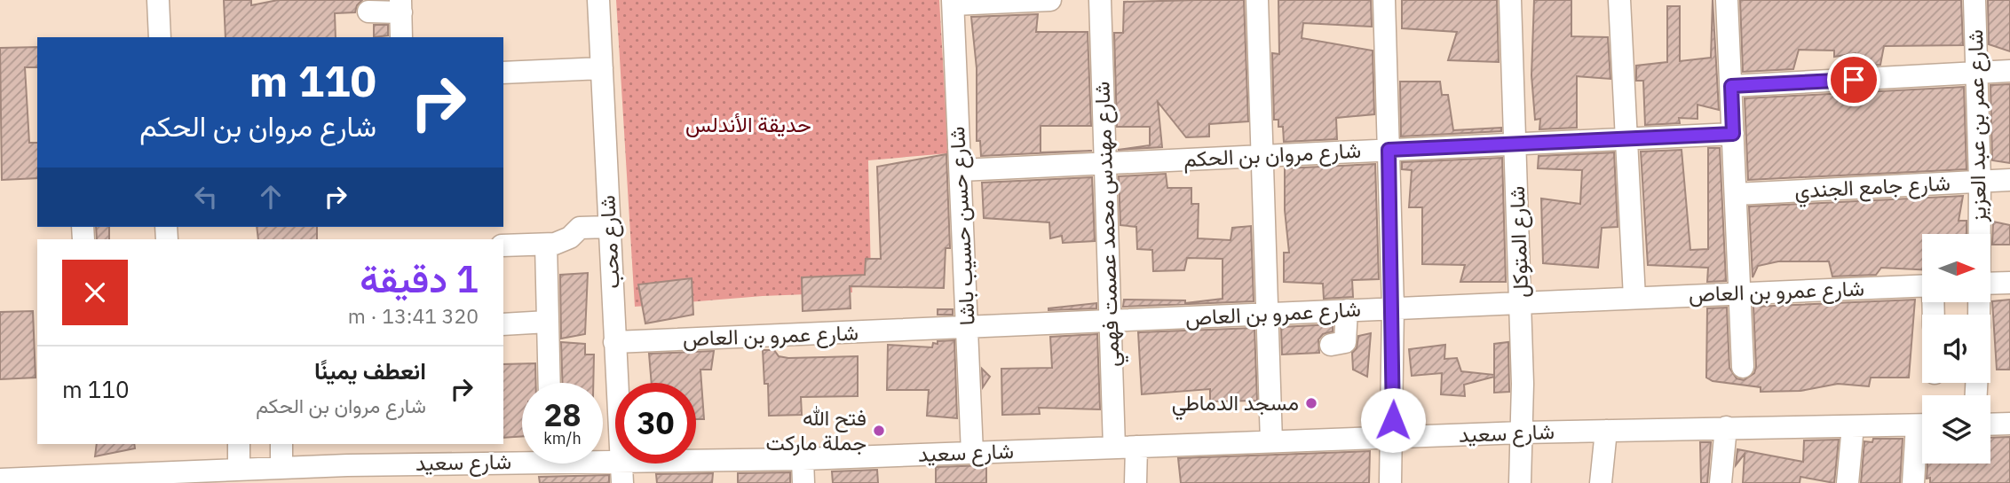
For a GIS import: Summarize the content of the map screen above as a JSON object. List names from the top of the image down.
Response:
{
  "streets": {
    "street": [
      "شارع عمر بن عبد العزيز",
      "شارع مروان بن الحكم",
      "شارع جامع الجندي",
      "شارع مهندس محمد عصمت فهمي",
      "شارع حسن حسيب باشا",
      "شارع محب",
      "شارع المتوكل",
      "شارع عمرو بن العاص",
      "شارع سعيد"
    ]
  },
  "crossings": [
    ["شارع عمر بن عبد العزيز", "شارع جامع الجندي"],
    ["شارع مروان بن الحكم", "شارع مهندس محمد عصمت فهمي"],
    ["شارع مروان بن الحكم", "شارع حسن حسيب باشا"],
    ["شارع مروان بن الحكم", "شارع المتوكل"],
    ["شارع مهندس محمد عصمت فهمي", "شارع عمرو بن العاص"],
    ["شارع مهندس محمد عصمت فهمي", "شارع سعيد"],
    ["شارع حسن حسيب باشا", "شارع عمرو بن العاص"],
    ["شارع حسن حسيب باشا", "شارع سعيد"],
    ["شارع محب", "شارع عمرو بن العاص"],
    ["شارع المتوكل", "شارع عمرو بن العاص"],
    ["شارع المتوكل", "شارع سعيد"]
  ],
  "parks": ["حديقة الأندلس"],
  "places": ["مسجد الدماطي", "فتح الله جملة ماركت"],
  "north": "right",
  "page": {
    "turn": ["110 m", "شارع مروان بن الحكم"],
    "heading": ["1 دقيقة", "320 m · 13:41"],
    "list": [
      {
        "name": "انعطف يمينًا",
        "note": "شارع مروان بن الحكم",
        "value": "110 m"
      }
    ],
    "speed": "28 km/h",
    "limit": "30"
  }
}
